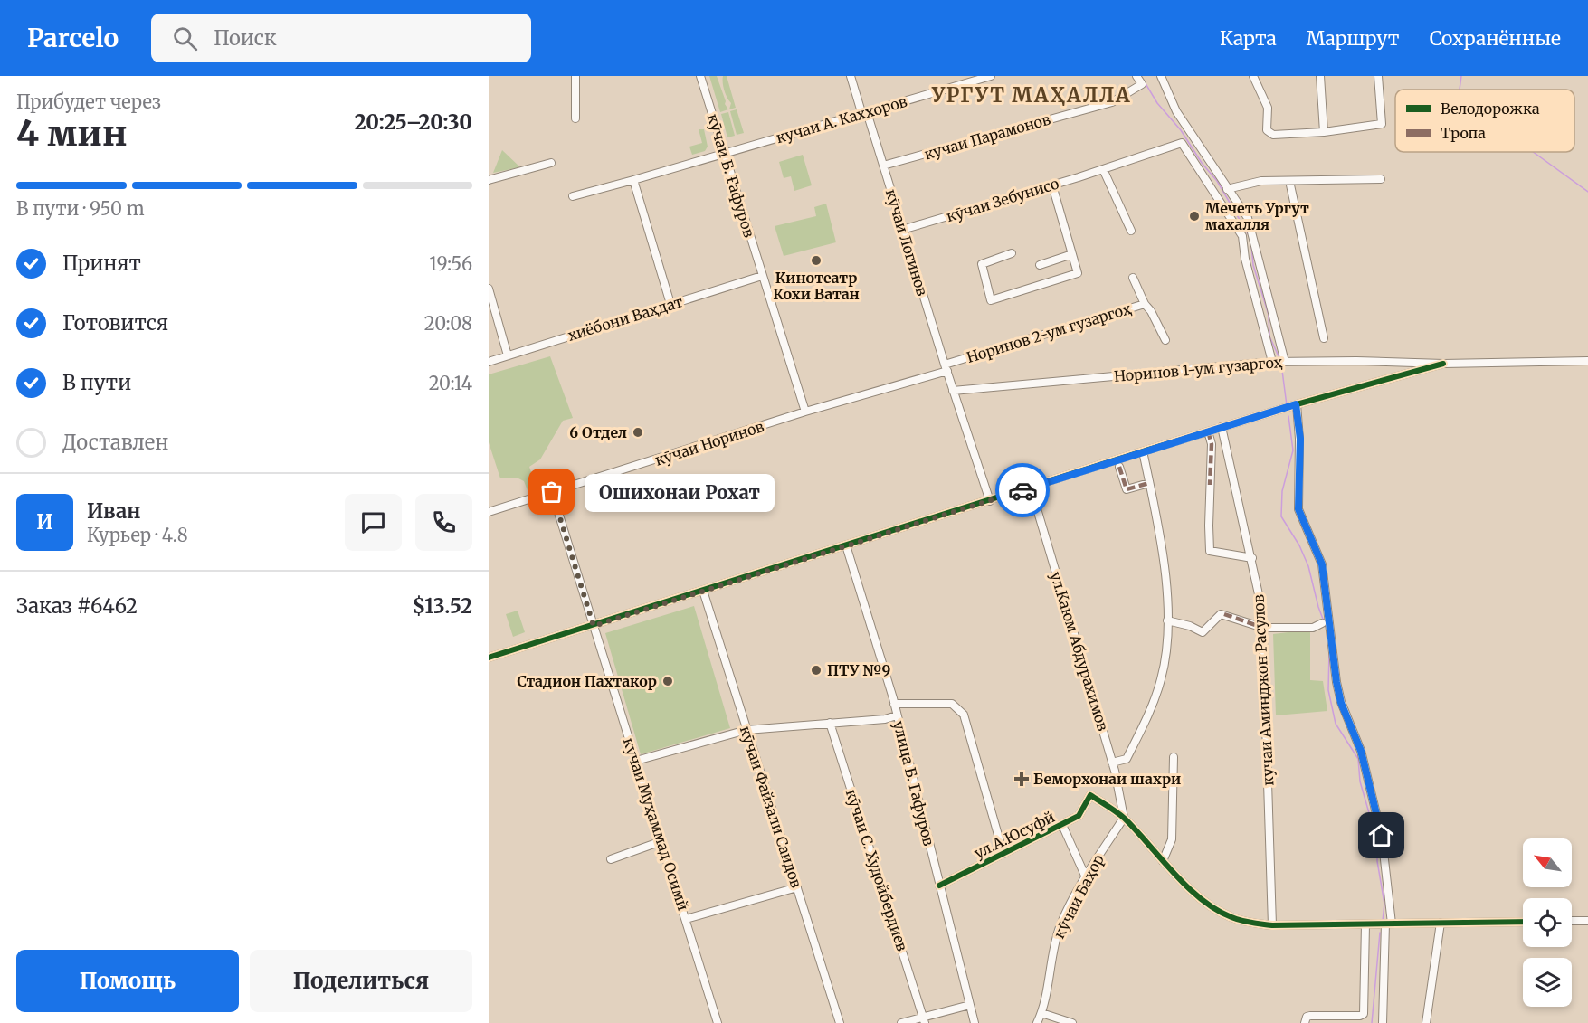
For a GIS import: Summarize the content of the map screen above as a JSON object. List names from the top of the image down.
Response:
{
  "streets": {
    "street": [
      "кучаи А. Каххоров",
      "кучаи Парамонов",
      "кӯчаи Б. Ғафуров",
      "кӯчаи Зебунисо",
      "кӯчаи Логинов",
      "хиёбони Ваҳдат",
      "Норинов 2-ум гузаргоҳ",
      "Норинов 1-ум гузаргоҳ",
      "кӯчаи Норинов",
      "ул.Каюм Абдурахимов",
      "кучаи Аминджон Расулов",
      "улица Б. Гафуров",
      "кӯчаи Файзали Саидов",
      "кучаи Муҳаммад Осимй",
      "ул.А.Юсуфй",
      "кӯчаи С. Худойбердиев",
      "кӯчаи Баҳор"
    ]
  },
  "crossings": [
    ["кучаи А. Каххоров", "кӯчаи Б. Ғафуров"],
    ["кучаи А. Каххоров", "кӯчаи Логинов"],
    ["кучаи Парамонов", "кӯчаи Логинов"],
    ["кӯчаи Б. Ғафуров", "хиёбони Ваҳдат"],
    ["кӯчаи Б. Ғафуров", "Норинов 2-ум гузаргоҳ"],
    ["кӯчаи Б. Ғафуров", "кӯчаи Норинов"],
    ["кӯчаи Зебунисо", "кӯчаи Логинов"],
    ["кӯчаи Логинов", "Норинов 2-ум гузаргоҳ"],
    ["кӯчаи Логинов", "Норинов 1-ум гузаргоҳ"],
    ["Норинов 2-ум гузаргоҳ", "кӯчаи Норинов"],
    ["кӯчаи Норинов", "кучаи Муҳаммад Осимй"],
    ["ул.Каюм Абдурахимов", "ул.А.Юсуфй"],
    ["ул.Каюм Абдурахимов", "кӯчаи Баҳор"],
    ["улица Б. Гафуров", "ул.А.Юсуфй"],
    ["ул.А.Юсуфй", "кӯчаи Баҳор"]
  ],
  "districts": ["УРГУТ МАҲАЛЛА"],
  "places": {
    "other": [
      "Мечеть Ургут махалля",
      "Кинотеатр Кохи Ватан",
      "6 Отдел",
      "Ошихонаи Рохат",
      "ПТУ №9",
      "Стадион Пахтакор"
    ],
    "health": ["Беморхонаи шахри"]
  },
  "legend": ["Велодорожка", "Тропа"],
  "north": "top left",
  "page": {
    "header": "Parcelo",
    "search": "Поиск",
    "nav": ["Карта", "Маршрут", "Сохранённые"],
    "heading": ["4 мин", "Прибудет через", "20:25–20:30"],
    "panel": [
      "Иван",
      "Курьер · 4.8",
      "Заказ #6462",
      "$13.52"
    ],
    "bar": "В пути · 950 m",
    "list": [
      ["Принят", "19:56"],
      ["Готовится", "20:08"],
      ["В пути", "20:14"],
      "Доставлен"
    ],
    "bubble": "Ошихонаи Рохат",
    "round": "И",
    "buttons": ["Помощь", "Поделиться"]
  }
}
